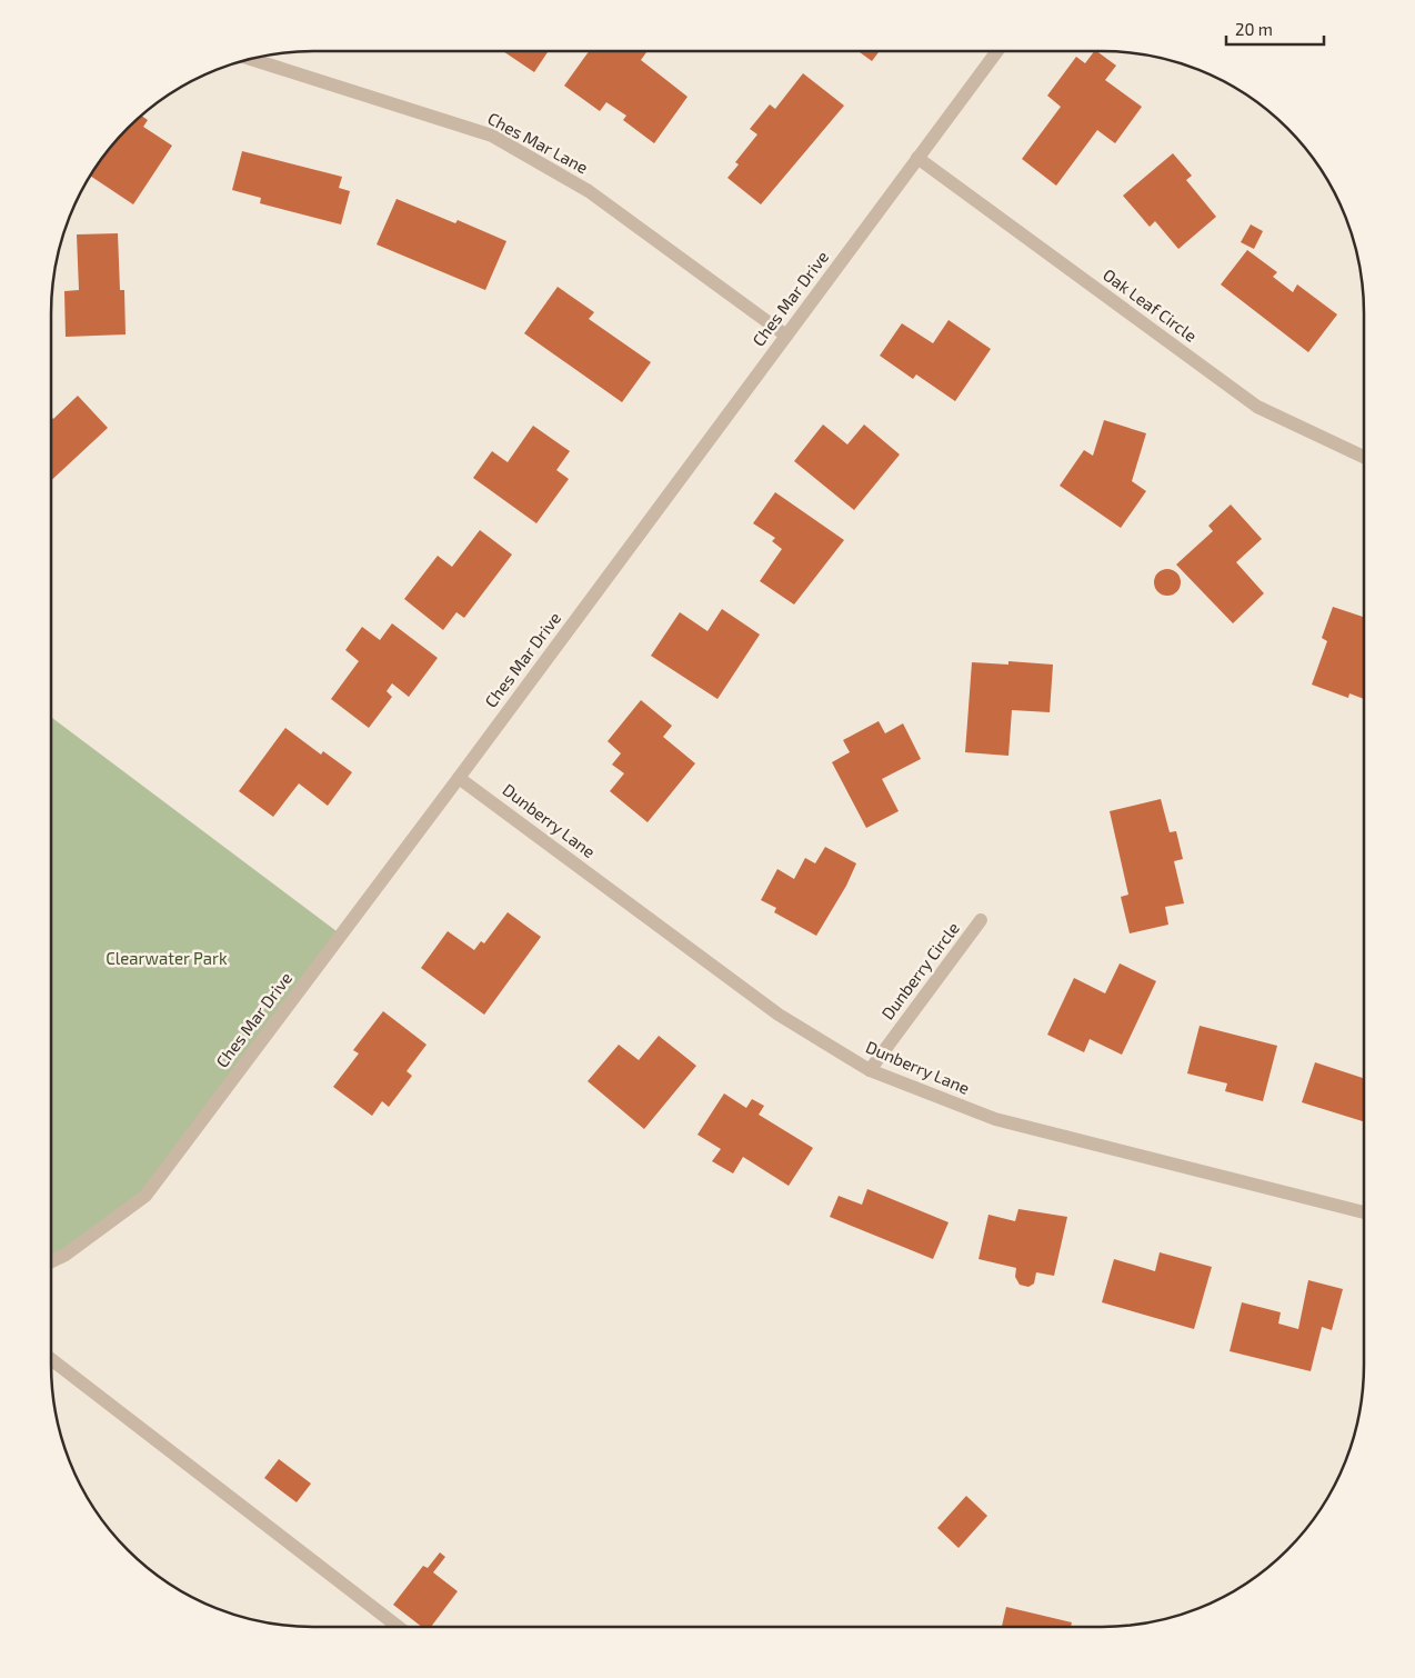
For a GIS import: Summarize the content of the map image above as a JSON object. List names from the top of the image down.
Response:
{
  "streets": {
    "street": [
      "Ches Mar Lane",
      "Ches Mar Drive",
      "Oak Leaf Circle",
      "Dunberry Lane",
      "Dunberry Circle"
    ]
  },
  "crossings": [
    ["Ches Mar Lane", "Ches Mar Drive"],
    ["Ches Mar Drive", "Oak Leaf Circle"],
    ["Ches Mar Drive", "Dunberry Lane"],
    ["Dunberry Lane", "Dunberry Circle"]
  ],
  "parks": ["Clearwater Park"],
  "scale_bar": "20 m"
}
